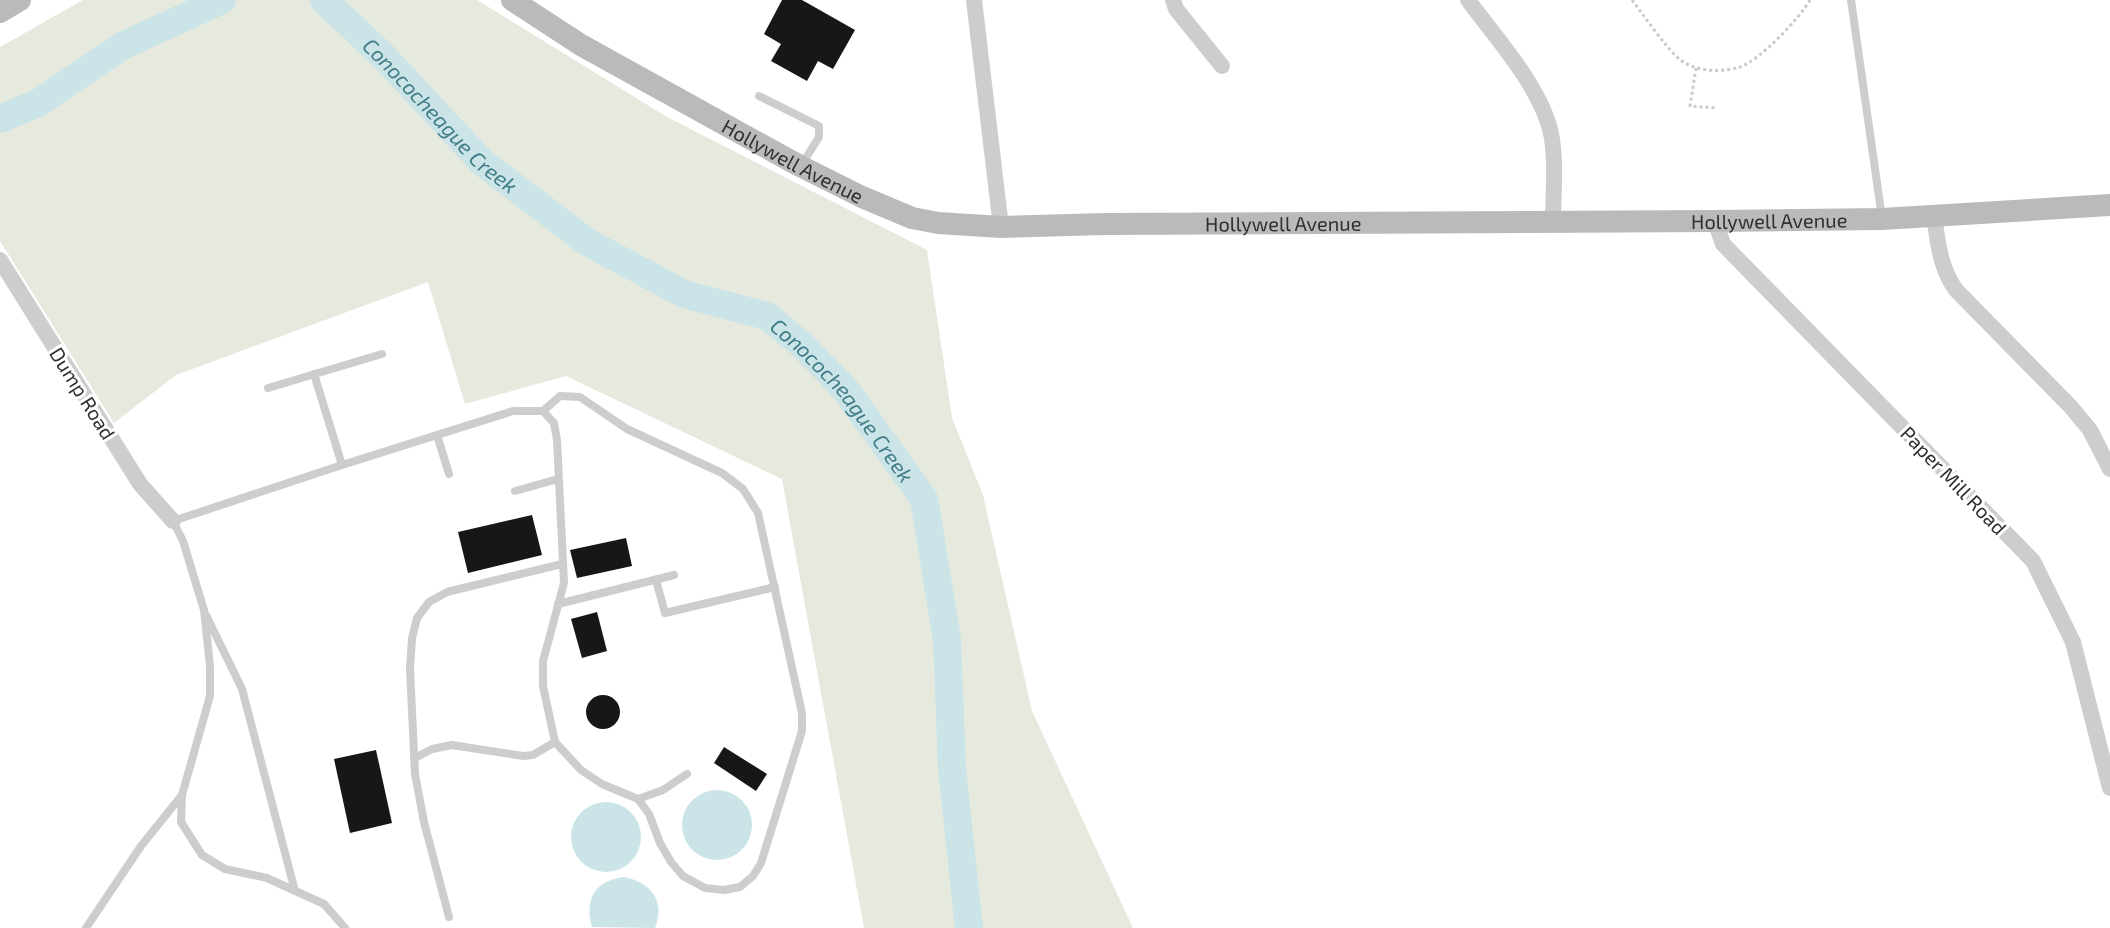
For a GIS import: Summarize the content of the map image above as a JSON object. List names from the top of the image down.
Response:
{
  "streets": {
    "street": ["Hollywell Avenue", "Dump Road", "Paper Mill Road"]
  },
  "crossings": [
    ["Hollywell Avenue", "Paper Mill Road"]
  ],
  "water": ["Conococheague Creek"]
}
